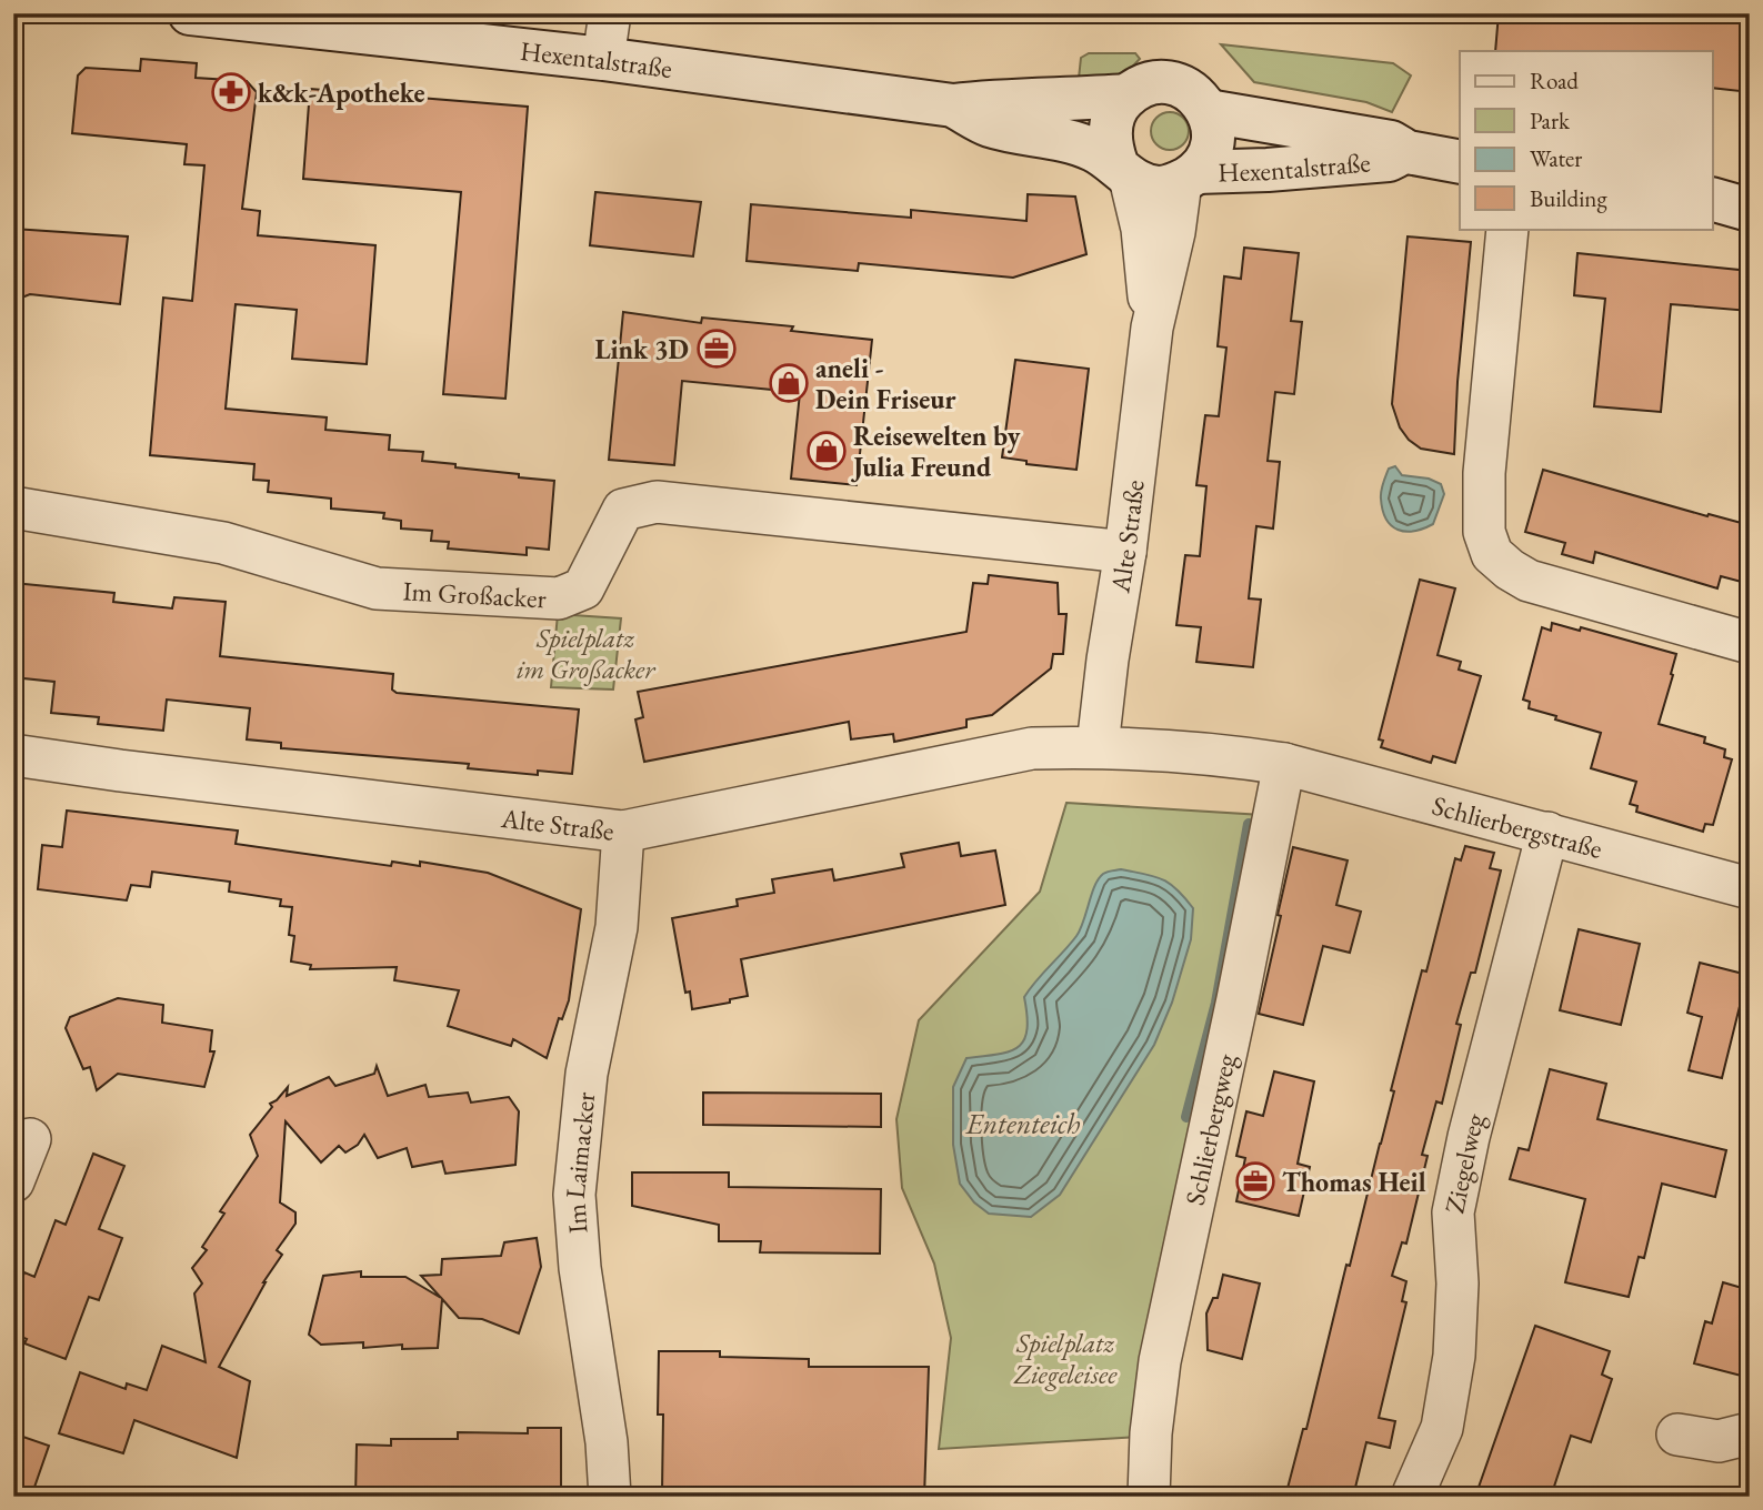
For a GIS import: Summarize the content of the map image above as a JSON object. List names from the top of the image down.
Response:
{
  "streets": {
    "main road": ["Hexentalstraße"],
    "street": [
      "Alte Straße",
      "Im Großacker",
      "Schlierbergstraße",
      "Schlierbergweg",
      "Im Laimacker",
      "Ziegelweg"
    ]
  },
  "crossings": [
    ["Hexentalstraße", "Alte Straße"],
    ["Alte Straße", "Im Großacker"],
    ["Alte Straße", "Schlierbergstraße"],
    ["Alte Straße", "Schlierbergweg"],
    ["Alte Straße", "Im Laimacker"],
    ["Schlierbergstraße", "Schlierbergweg"],
    ["Schlierbergstraße", "Ziegelweg"]
  ],
  "water": ["Ententeich"],
  "parks": ["Spielplatz im Großacker", "Spielplatz Ziegeleisee"],
  "places": {
    "pharmacy": ["k&k-Apotheke"],
    "office": ["Link 3D", "Thomas Heil"],
    "shop": ["aneli - Dein Friseur", "Reisewelten by Julia Freund"]
  },
  "legend": [
    "Road",
    "Park",
    "Water",
    "Building"
  ]
}
